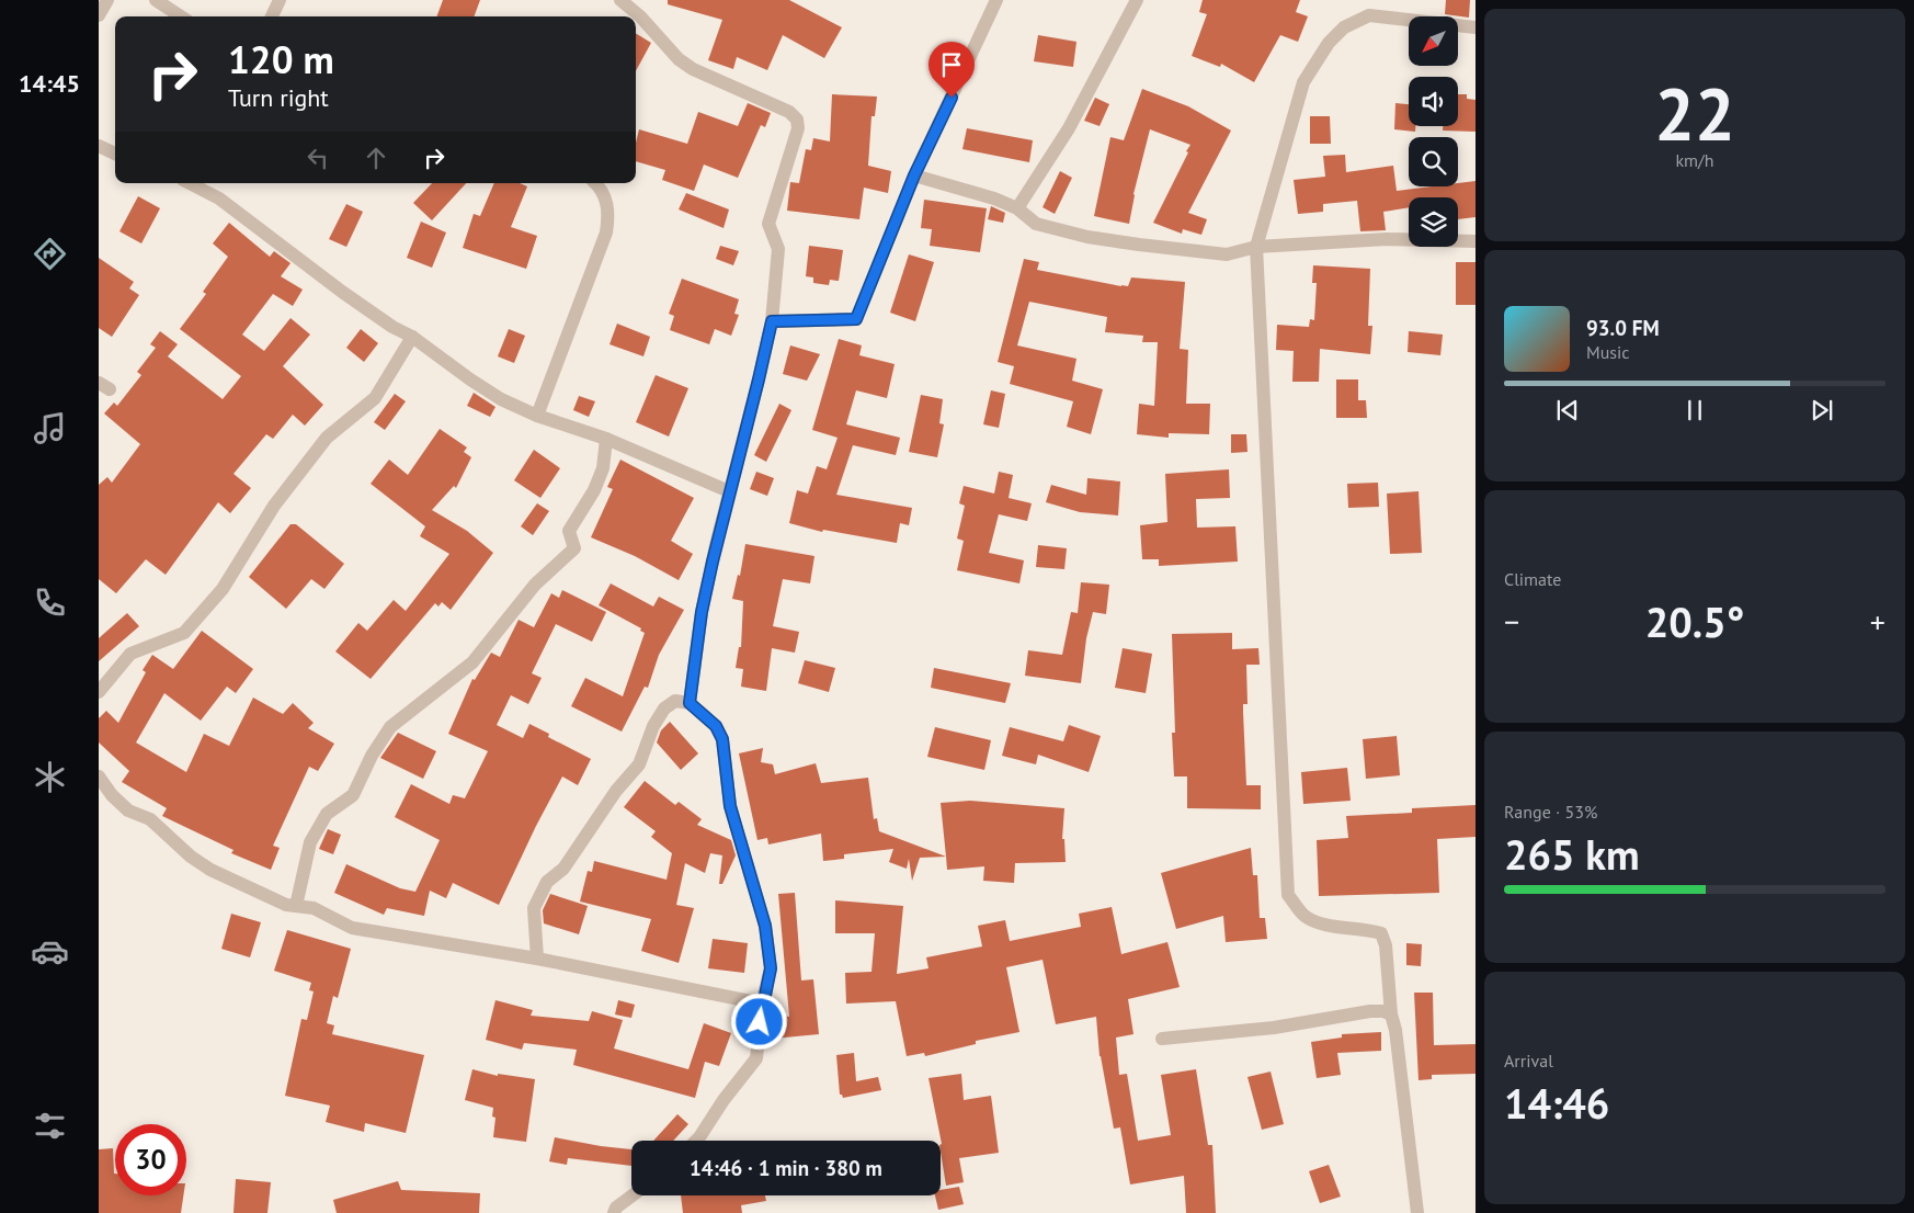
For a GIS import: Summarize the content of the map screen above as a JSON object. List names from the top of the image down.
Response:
{
  "north": "bottom left",
  "page": {
    "tabs": "14:45",
    "tile": [
      ["22", "km/h"],
      "Climate",
      ["Range · 53%", "265 km"],
      ["Arrival", "14:46"]
    ],
    "turn": ["120 m", "Turn right"],
    "song": ["93.0 FM", "Music"],
    "heat": ["−", "20.5°", "+"],
    "limit": "30",
    "trip": "14:46 · 1 min · 380 m"
  }
}
